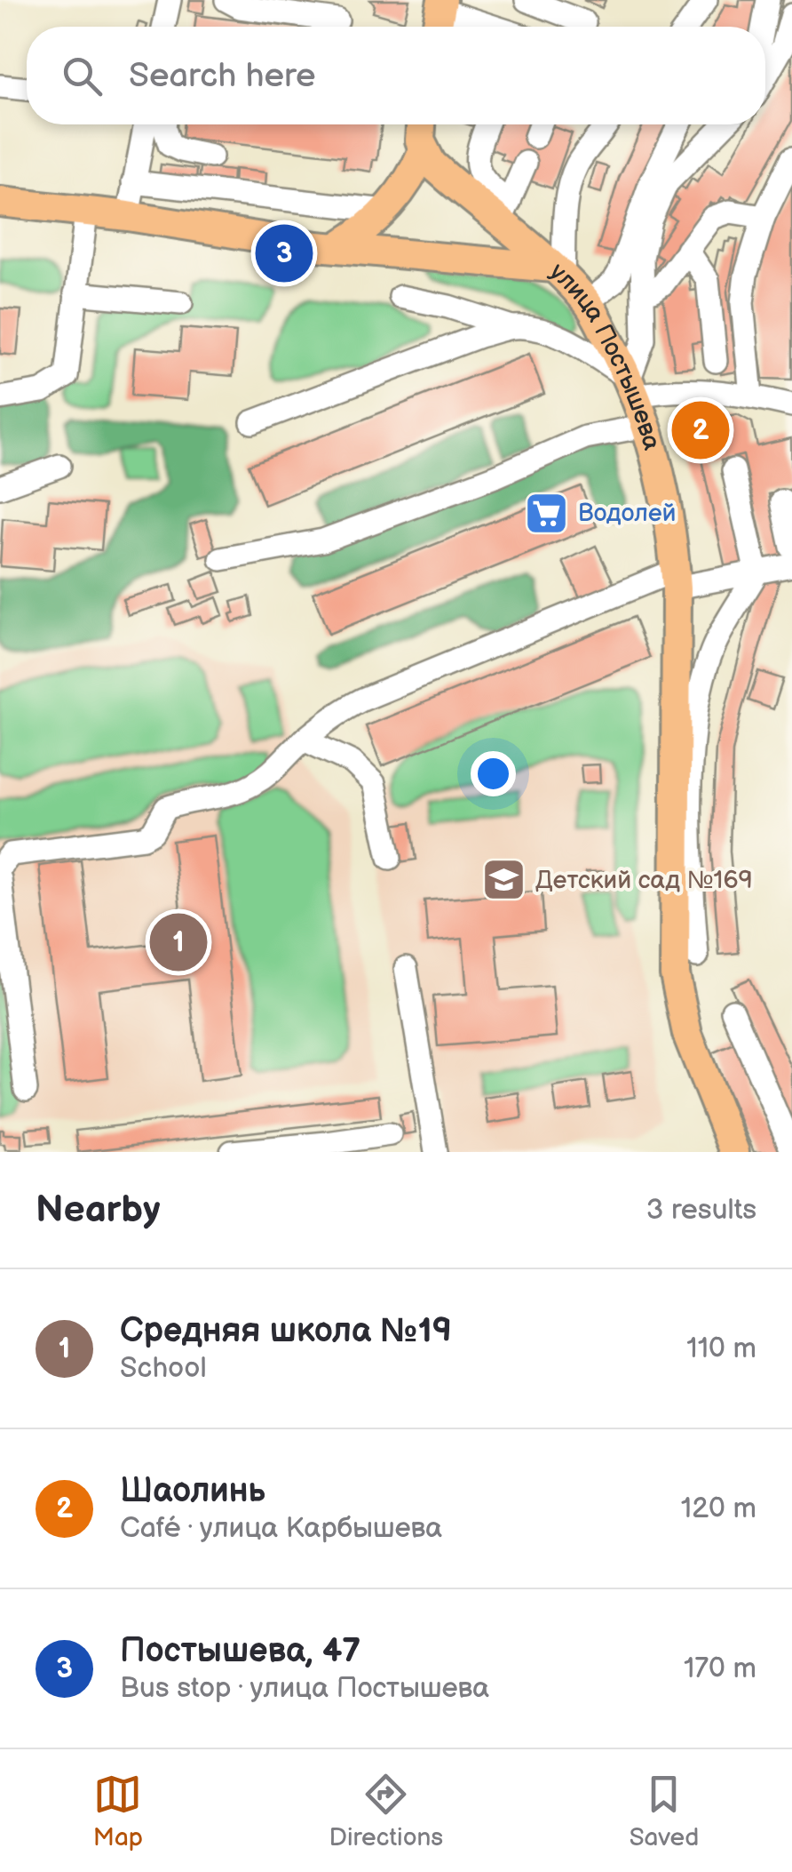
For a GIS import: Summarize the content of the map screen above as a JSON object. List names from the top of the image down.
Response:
{
  "streets": {
    "main road": ["улица Постышева"]
  },
  "places": {
    "supermarket": ["Водолей"],
    "school or university": ["Детский сад №169"]
  },
  "page": {
    "search": "Search here",
    "pins": ["3", "2", "1"],
    "heading": ["Nearby", "3 results"],
    "list": [
      {
        "mark": "1",
        "name": "Средняя школа №19",
        "note": "School",
        "value": "110 m"
      },
      {
        "mark": "2",
        "name": "Шаолинь",
        "note": "Café · улица Карбышева",
        "value": "120 m"
      },
      {
        "mark": "3",
        "name": "Постышева, 47",
        "note": "Bus stop · улица Постышева",
        "value": "170 m"
      }
    ],
    "nav": ["Map", "Directions", "Saved"]
  }
}
